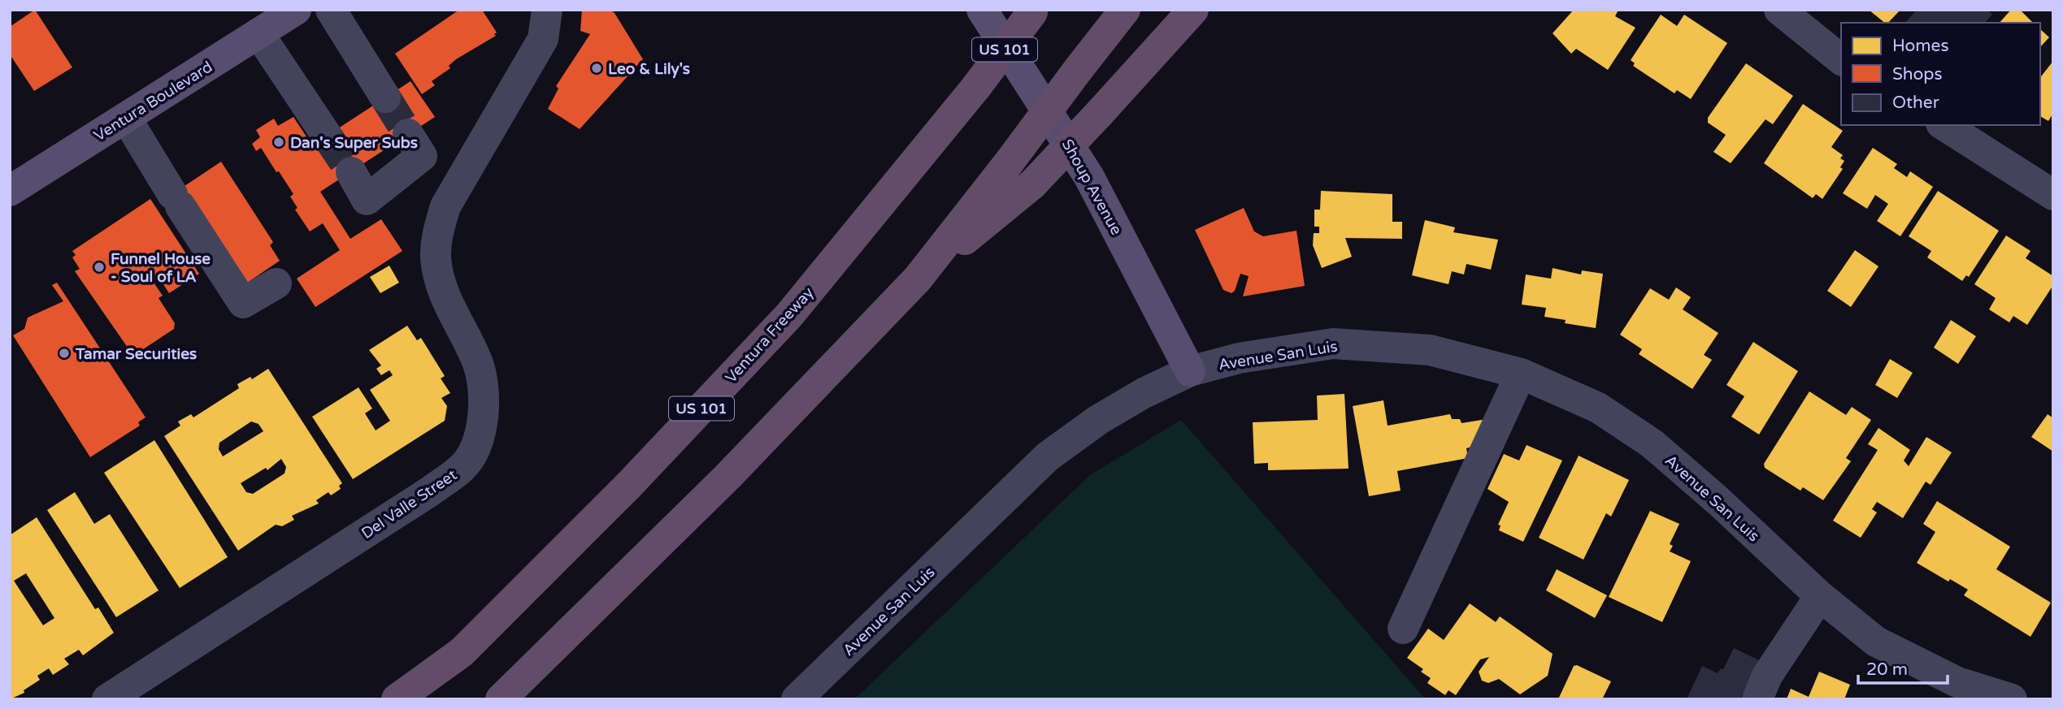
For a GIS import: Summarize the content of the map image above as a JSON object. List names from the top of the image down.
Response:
{
  "streets": {
    "highway": ["US 101", "Ventura Freeway"],
    "main road": ["Ventura Boulevard", "Shoup Avenue"],
    "street": ["Avenue San Luis", "Del Valle Street"]
  },
  "crossings": [
    ["Shoup Avenue", "Avenue San Luis"]
  ],
  "places": [
    "Leo & Lily's",
    "Dan's Super Subs",
    "Funnel House - Soul of LA",
    "Tamar Securities"
  ],
  "legend": ["Homes", "Shops", "Other"],
  "scale_bar": "20 m"
}
